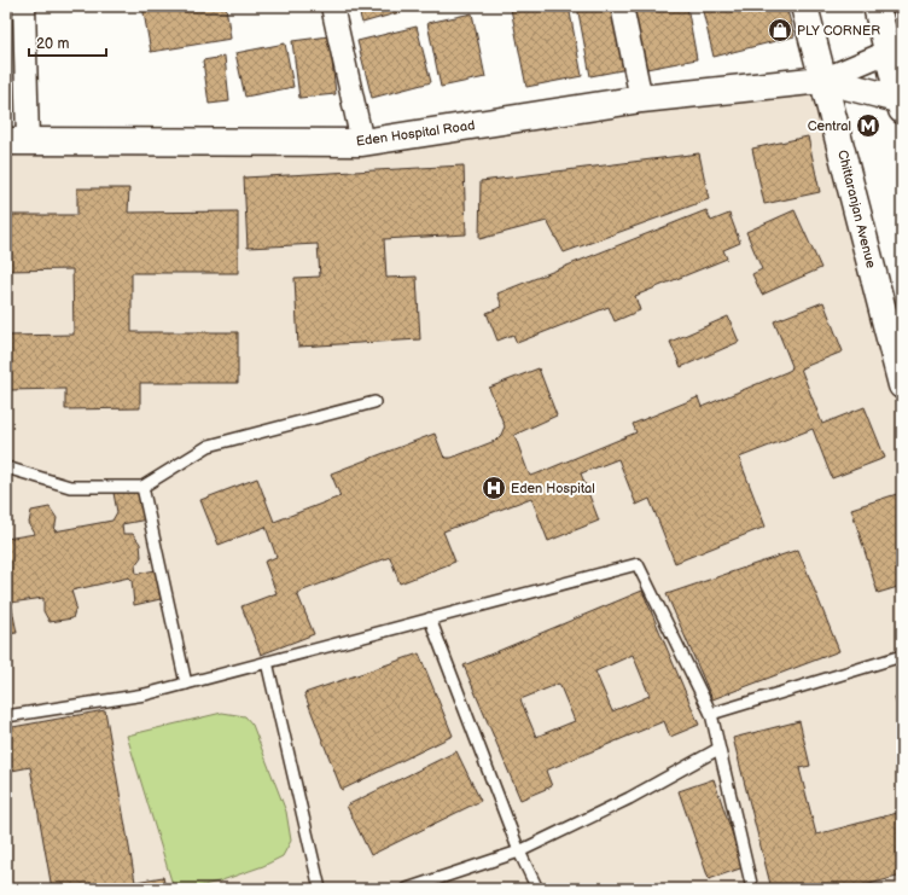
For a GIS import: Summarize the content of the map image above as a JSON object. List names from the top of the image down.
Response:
{
  "streets": {
    "street": ["Eden Hospital Road", "Chittaranjan Avenue"]
  },
  "crossings": [
    ["Eden Hospital Road", "Chittaranjan Avenue"]
  ],
  "places": {
    "shop": ["PLY CORNER"],
    "metro station": ["Central"],
    "hospital": ["Eden Hospital"]
  },
  "scale_bar": "20 m"
}
